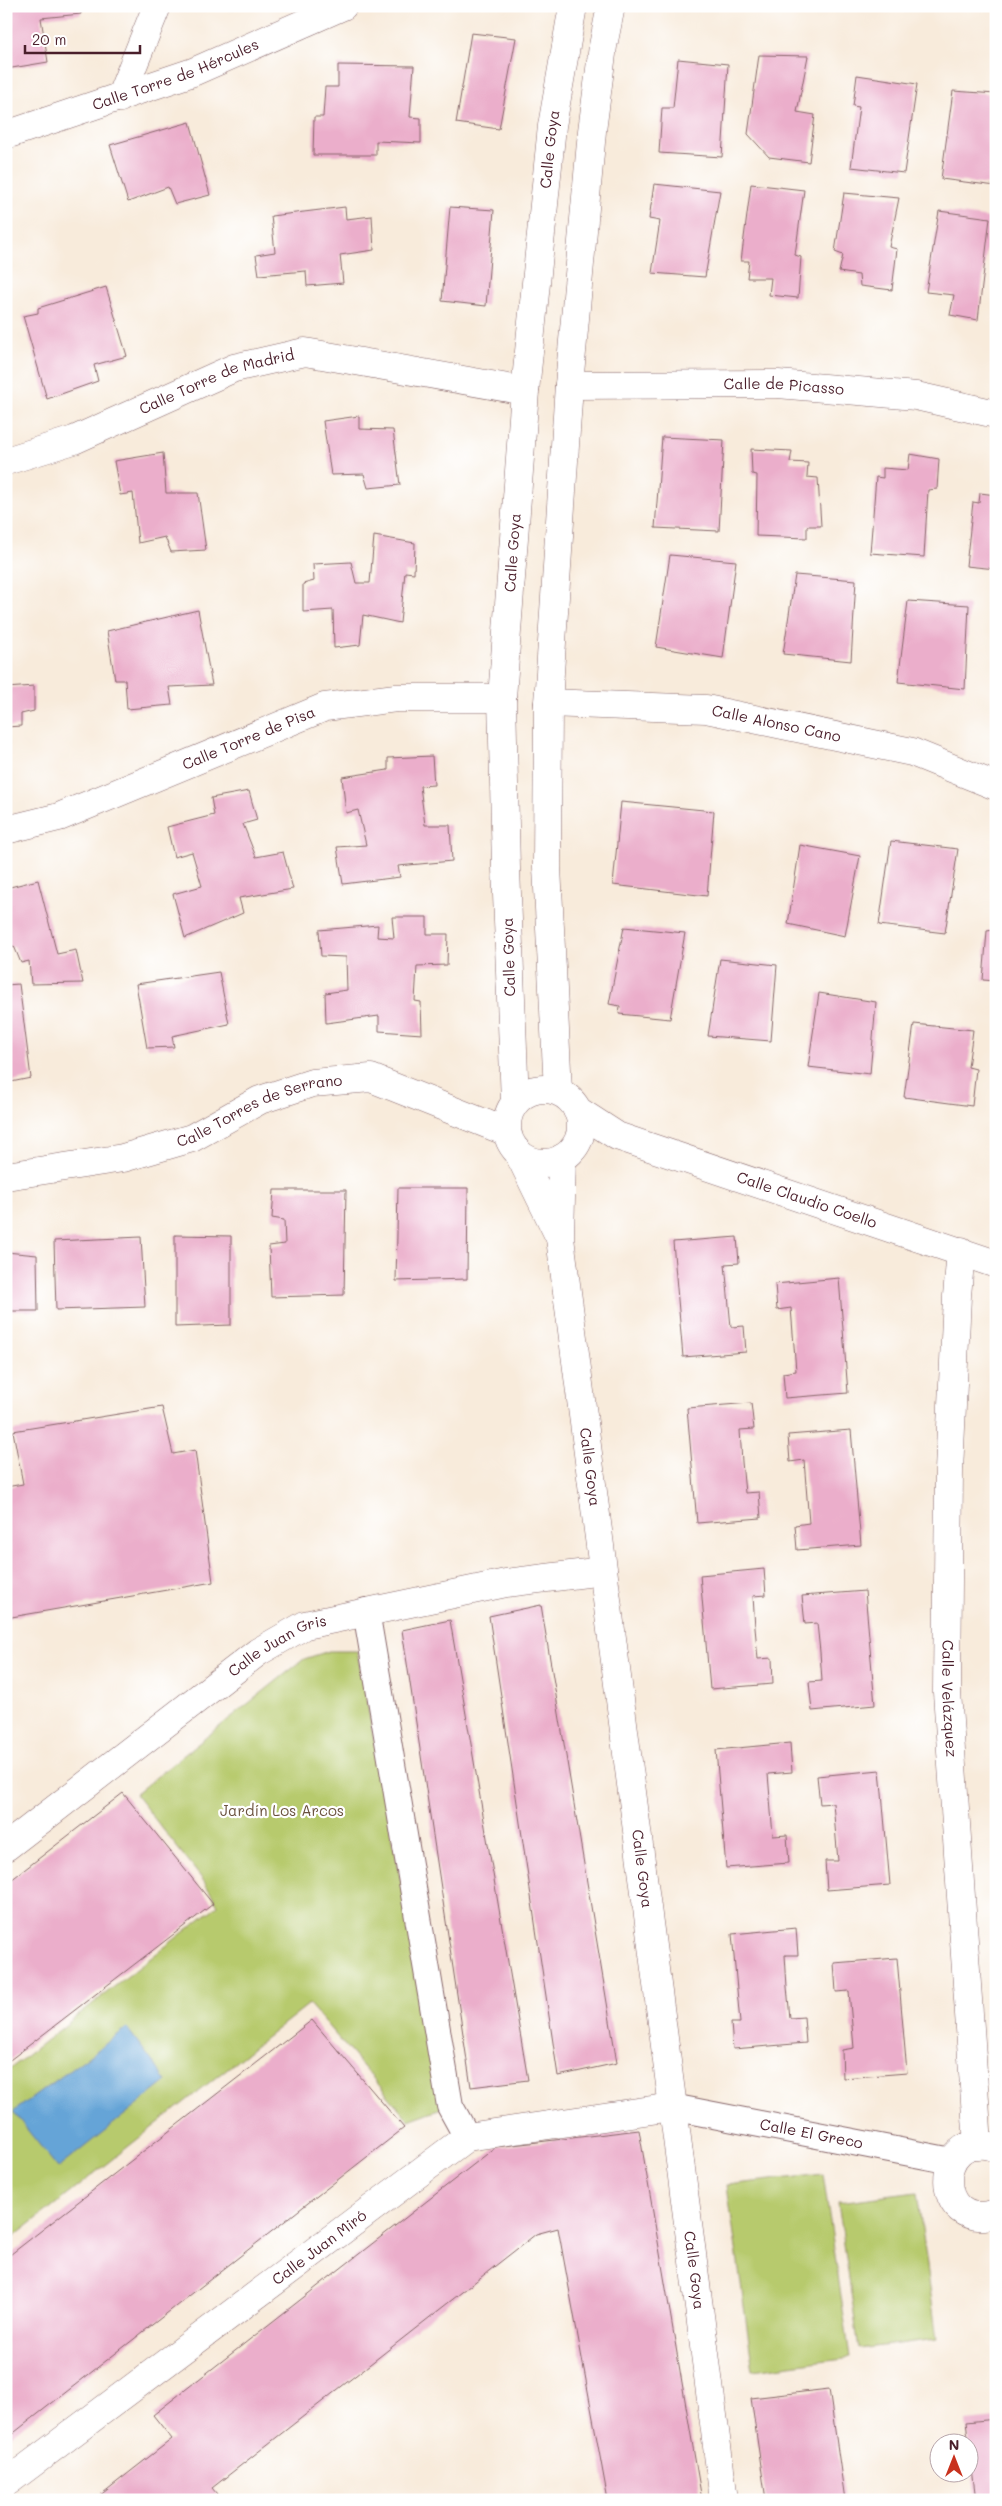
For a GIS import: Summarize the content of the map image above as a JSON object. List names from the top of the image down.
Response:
{
  "streets": {
    "street": [
      "Calle Torre de Hércules",
      "Calle Goya",
      "Calle Torre de Madrid",
      "Calle de Picasso",
      "Calle Alonso Cano",
      "Calle Torre de Pisa",
      "Calle Torres de Serrano",
      "Calle Claudio Coello",
      "Calle Juan Gris",
      "Calle Velázquez",
      "Calle El Greco",
      "Calle Juan Miró"
    ]
  },
  "crossings": [
    ["Calle Goya", "Calle Torre de Madrid"],
    ["Calle Goya", "Calle Torre de Pisa"],
    ["Calle Goya", "Calle Torres de Serrano"],
    ["Calle Goya", "Calle Claudio Coello"],
    ["Calle Goya", "Calle Juan Gris"],
    ["Calle Goya", "Calle El Greco"],
    ["Calle Goya", "Calle Juan Miró"],
    ["Calle Torres de Serrano", "Calle Claudio Coello"],
    ["Calle Claudio Coello", "Calle Velázquez"],
    ["Calle Velázquez", "Calle El Greco"],
    ["Calle El Greco", "Calle Juan Miró"]
  ],
  "parks": ["Jardín Los Arcos"],
  "scale_bar": "20 m",
  "north": "top"
}
